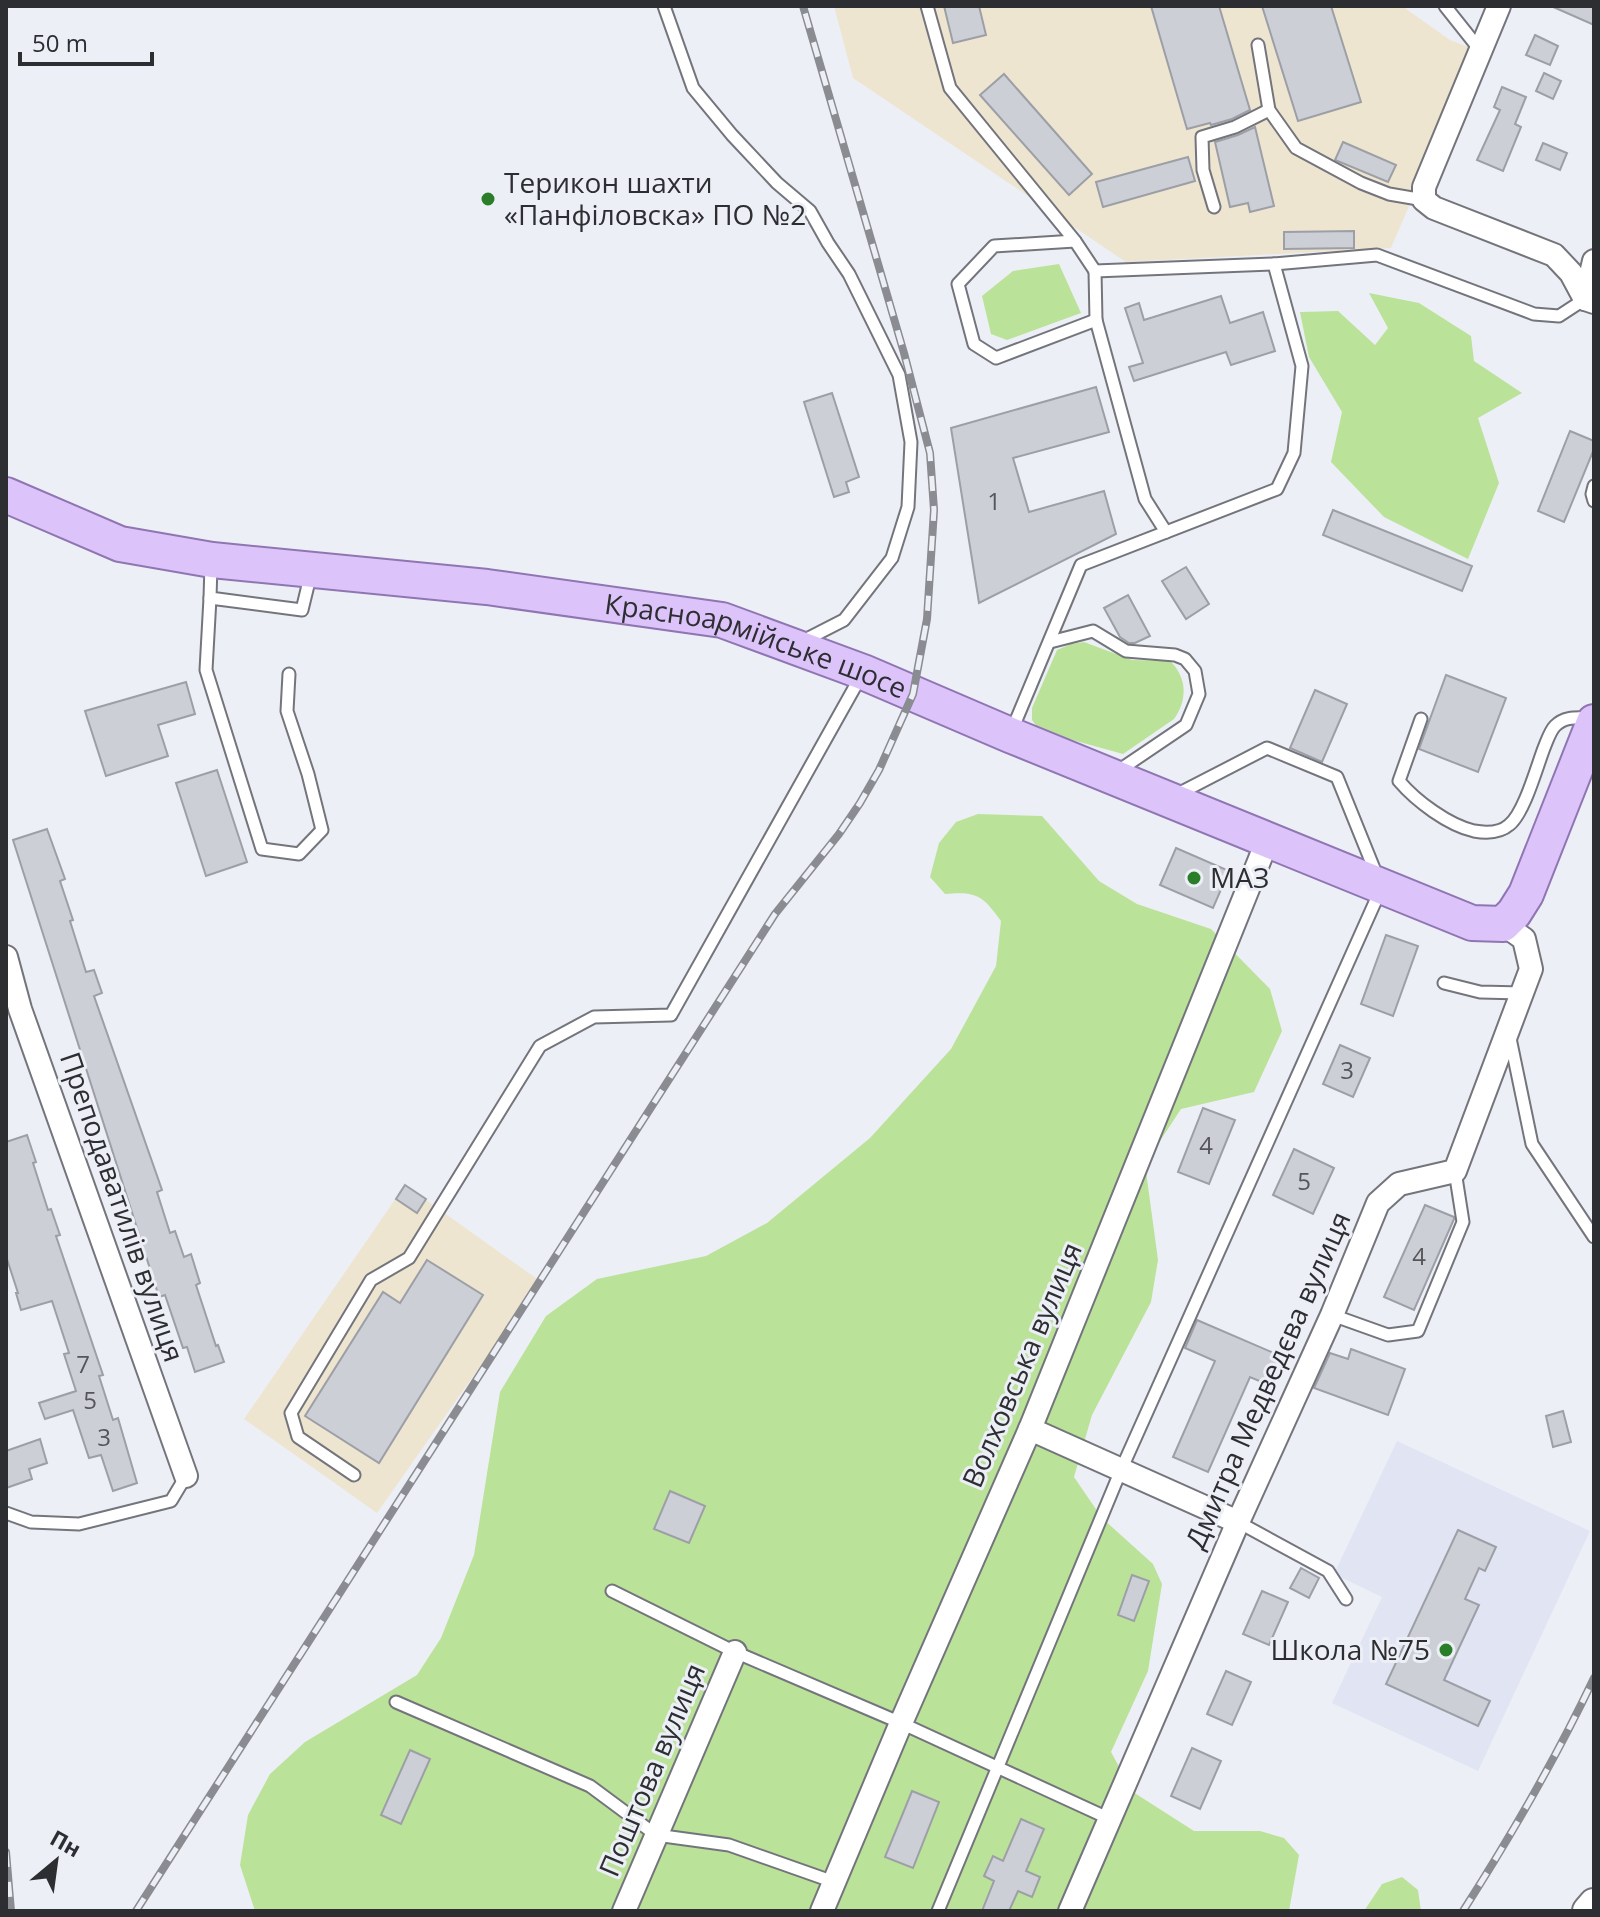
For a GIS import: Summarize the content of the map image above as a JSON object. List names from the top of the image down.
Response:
{
  "streets": {
    "main road": ["Красноармійське шосе"],
    "street": [
      "Преподаватилів вулиця",
      "Волховська вулиця",
      "Дмитра Медведєва вулиця",
      "Поштова вулиця"
    ]
  },
  "crossings": [
    ["Красноармійське шосе", "Волховська вулиця"]
  ],
  "places": ["Терикон шахти «Панфiловска» ПО №2", "МАЗ", "Школа №75"],
  "house_numbers": [
    "1",
    "3",
    "4",
    "5",
    "4",
    "7",
    "5",
    "3"
  ],
  "scale_bar": "50 m",
  "north": "top right"
}
